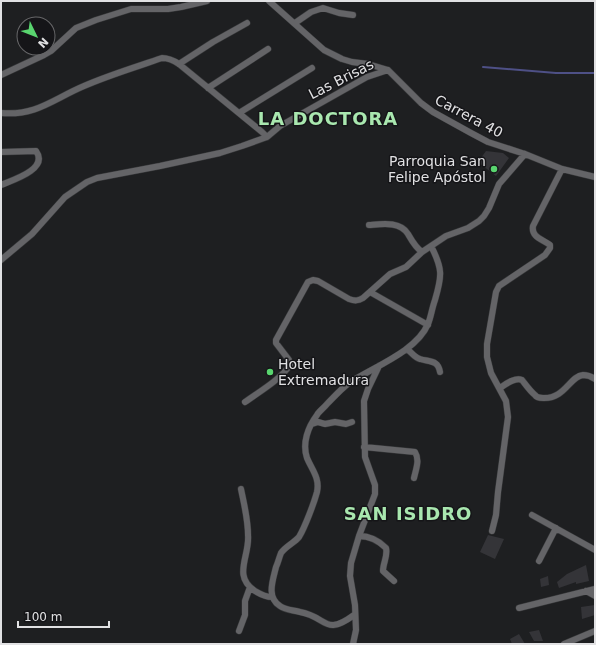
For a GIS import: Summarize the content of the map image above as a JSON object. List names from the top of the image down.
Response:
{
  "streets": {
    "street": ["Las Brisas", "Carrera 40"]
  },
  "crossings": [
    ["Las Brisas", "Carrera 40"]
  ],
  "districts": ["LA DOCTORA", "SAN ISIDRO"],
  "places": ["Parroquia San Felipe Apóstol", "Hotel Extremadura"],
  "scale_bar": "100 m",
  "north": "bottom right"
}
